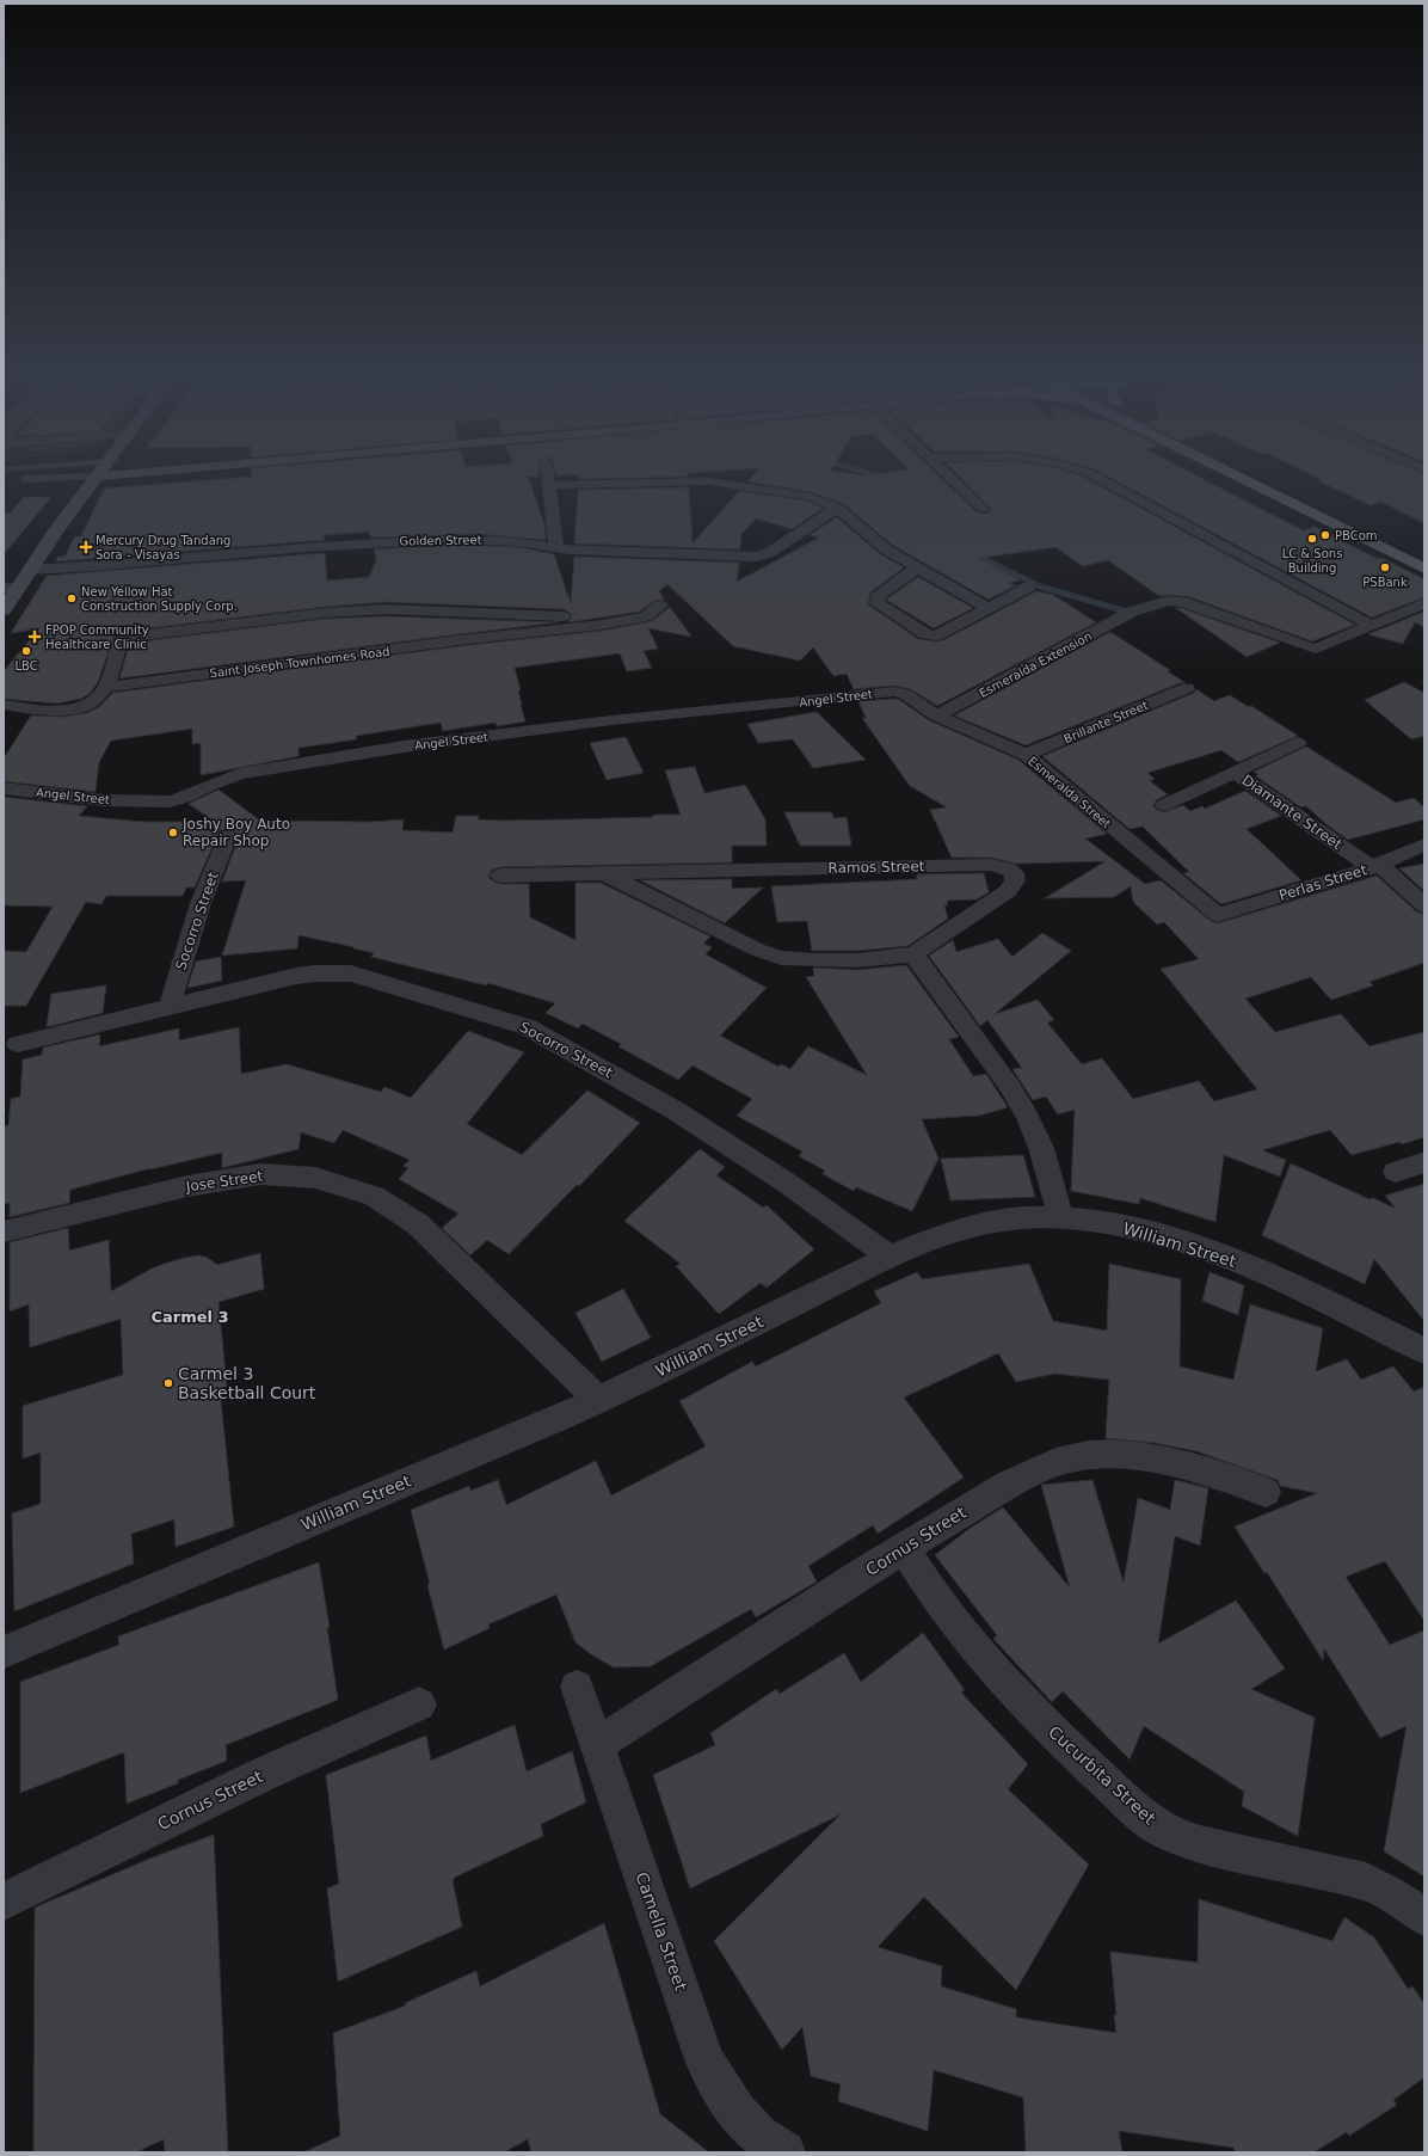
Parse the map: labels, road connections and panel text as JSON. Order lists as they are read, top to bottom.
{
  "streets": {
    "street": [
      "Golden Street",
      "Saint Joseph Townhomes Road",
      "Esmeralda Extension",
      "Angel Street",
      "Brillante Street",
      "Esmeralda Street",
      "Diamante Street",
      "Ramos Street",
      "Perlas Street",
      "Socorro Street",
      "Jose Street",
      "William Street",
      "Cornus Street",
      "Cucurbita Street",
      "Camella Street"
    ]
  },
  "crossings": [
    ["Esmeralda Extension", "Esmeralda Street"],
    ["Angel Street", "Esmeralda Street"],
    ["Brillante Street", "Esmeralda Street"],
    ["Esmeralda Street", "Perlas Street"],
    ["Diamante Street", "Perlas Street"],
    ["Socorro Street", "William Street"],
    ["Jose Street", "William Street"],
    ["Cornus Street", "Cucurbita Street"],
    ["Cornus Street", "Camella Street"]
  ],
  "districts": ["Carmel 3"],
  "places": {
    "other": [
      "PBCom",
      "LC & Sons Building",
      "PSBank",
      "New Yellow Hat Construction Supply Corp.",
      "LBC",
      "Joshy Boy Auto Repair Shop",
      "Carmel 3 Basketball Court"
    ],
    "health": ["Mercury Drug Tandang Sora - Visayas", "FPOP Community Healthcare Clinic"]
  }
}
